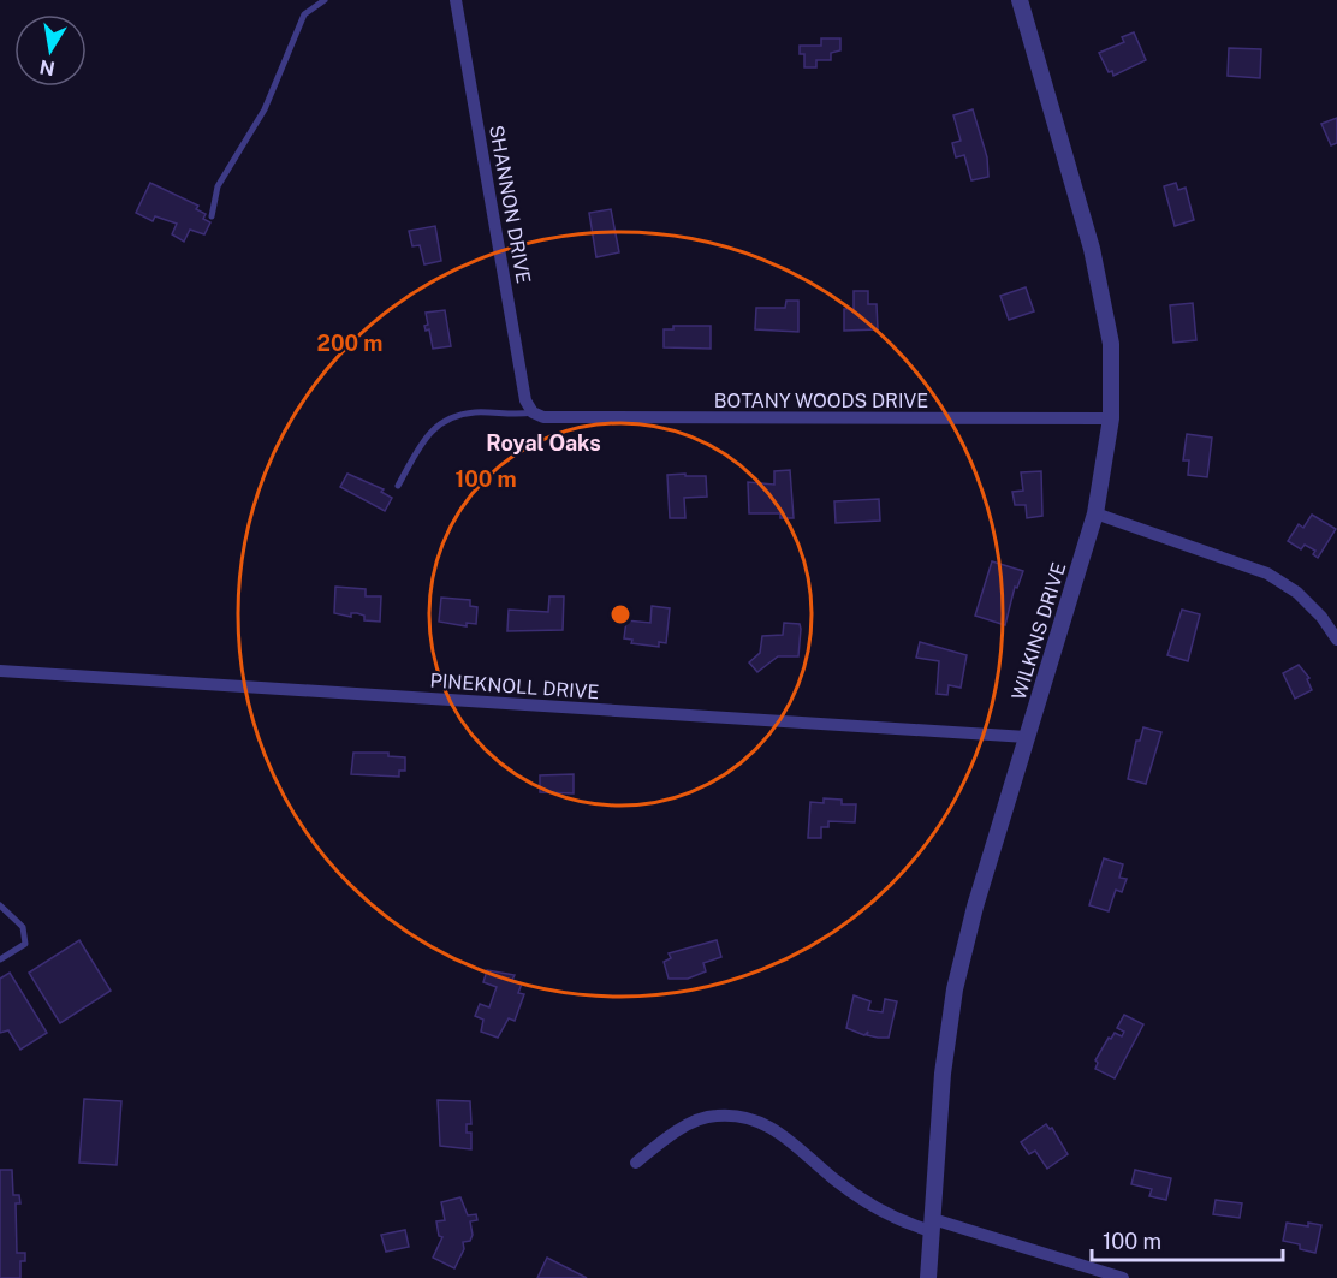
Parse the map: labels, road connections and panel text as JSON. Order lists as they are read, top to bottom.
{
  "streets": {
    "street": [
      "SHANNON DRIVE",
      "BOTANY WOODS DRIVE",
      "WILKINS DRIVE",
      "PINEKNOLL DRIVE"
    ]
  },
  "crossings": [
    ["SHANNON DRIVE", "BOTANY WOODS DRIVE"],
    ["BOTANY WOODS DRIVE", "WILKINS DRIVE"],
    ["WILKINS DRIVE", "PINEKNOLL DRIVE"]
  ],
  "districts": ["Royal Oaks"],
  "scale_bar": "100 m",
  "north": "bottom",
  "rings": ["200 m", "100 m"]
}
